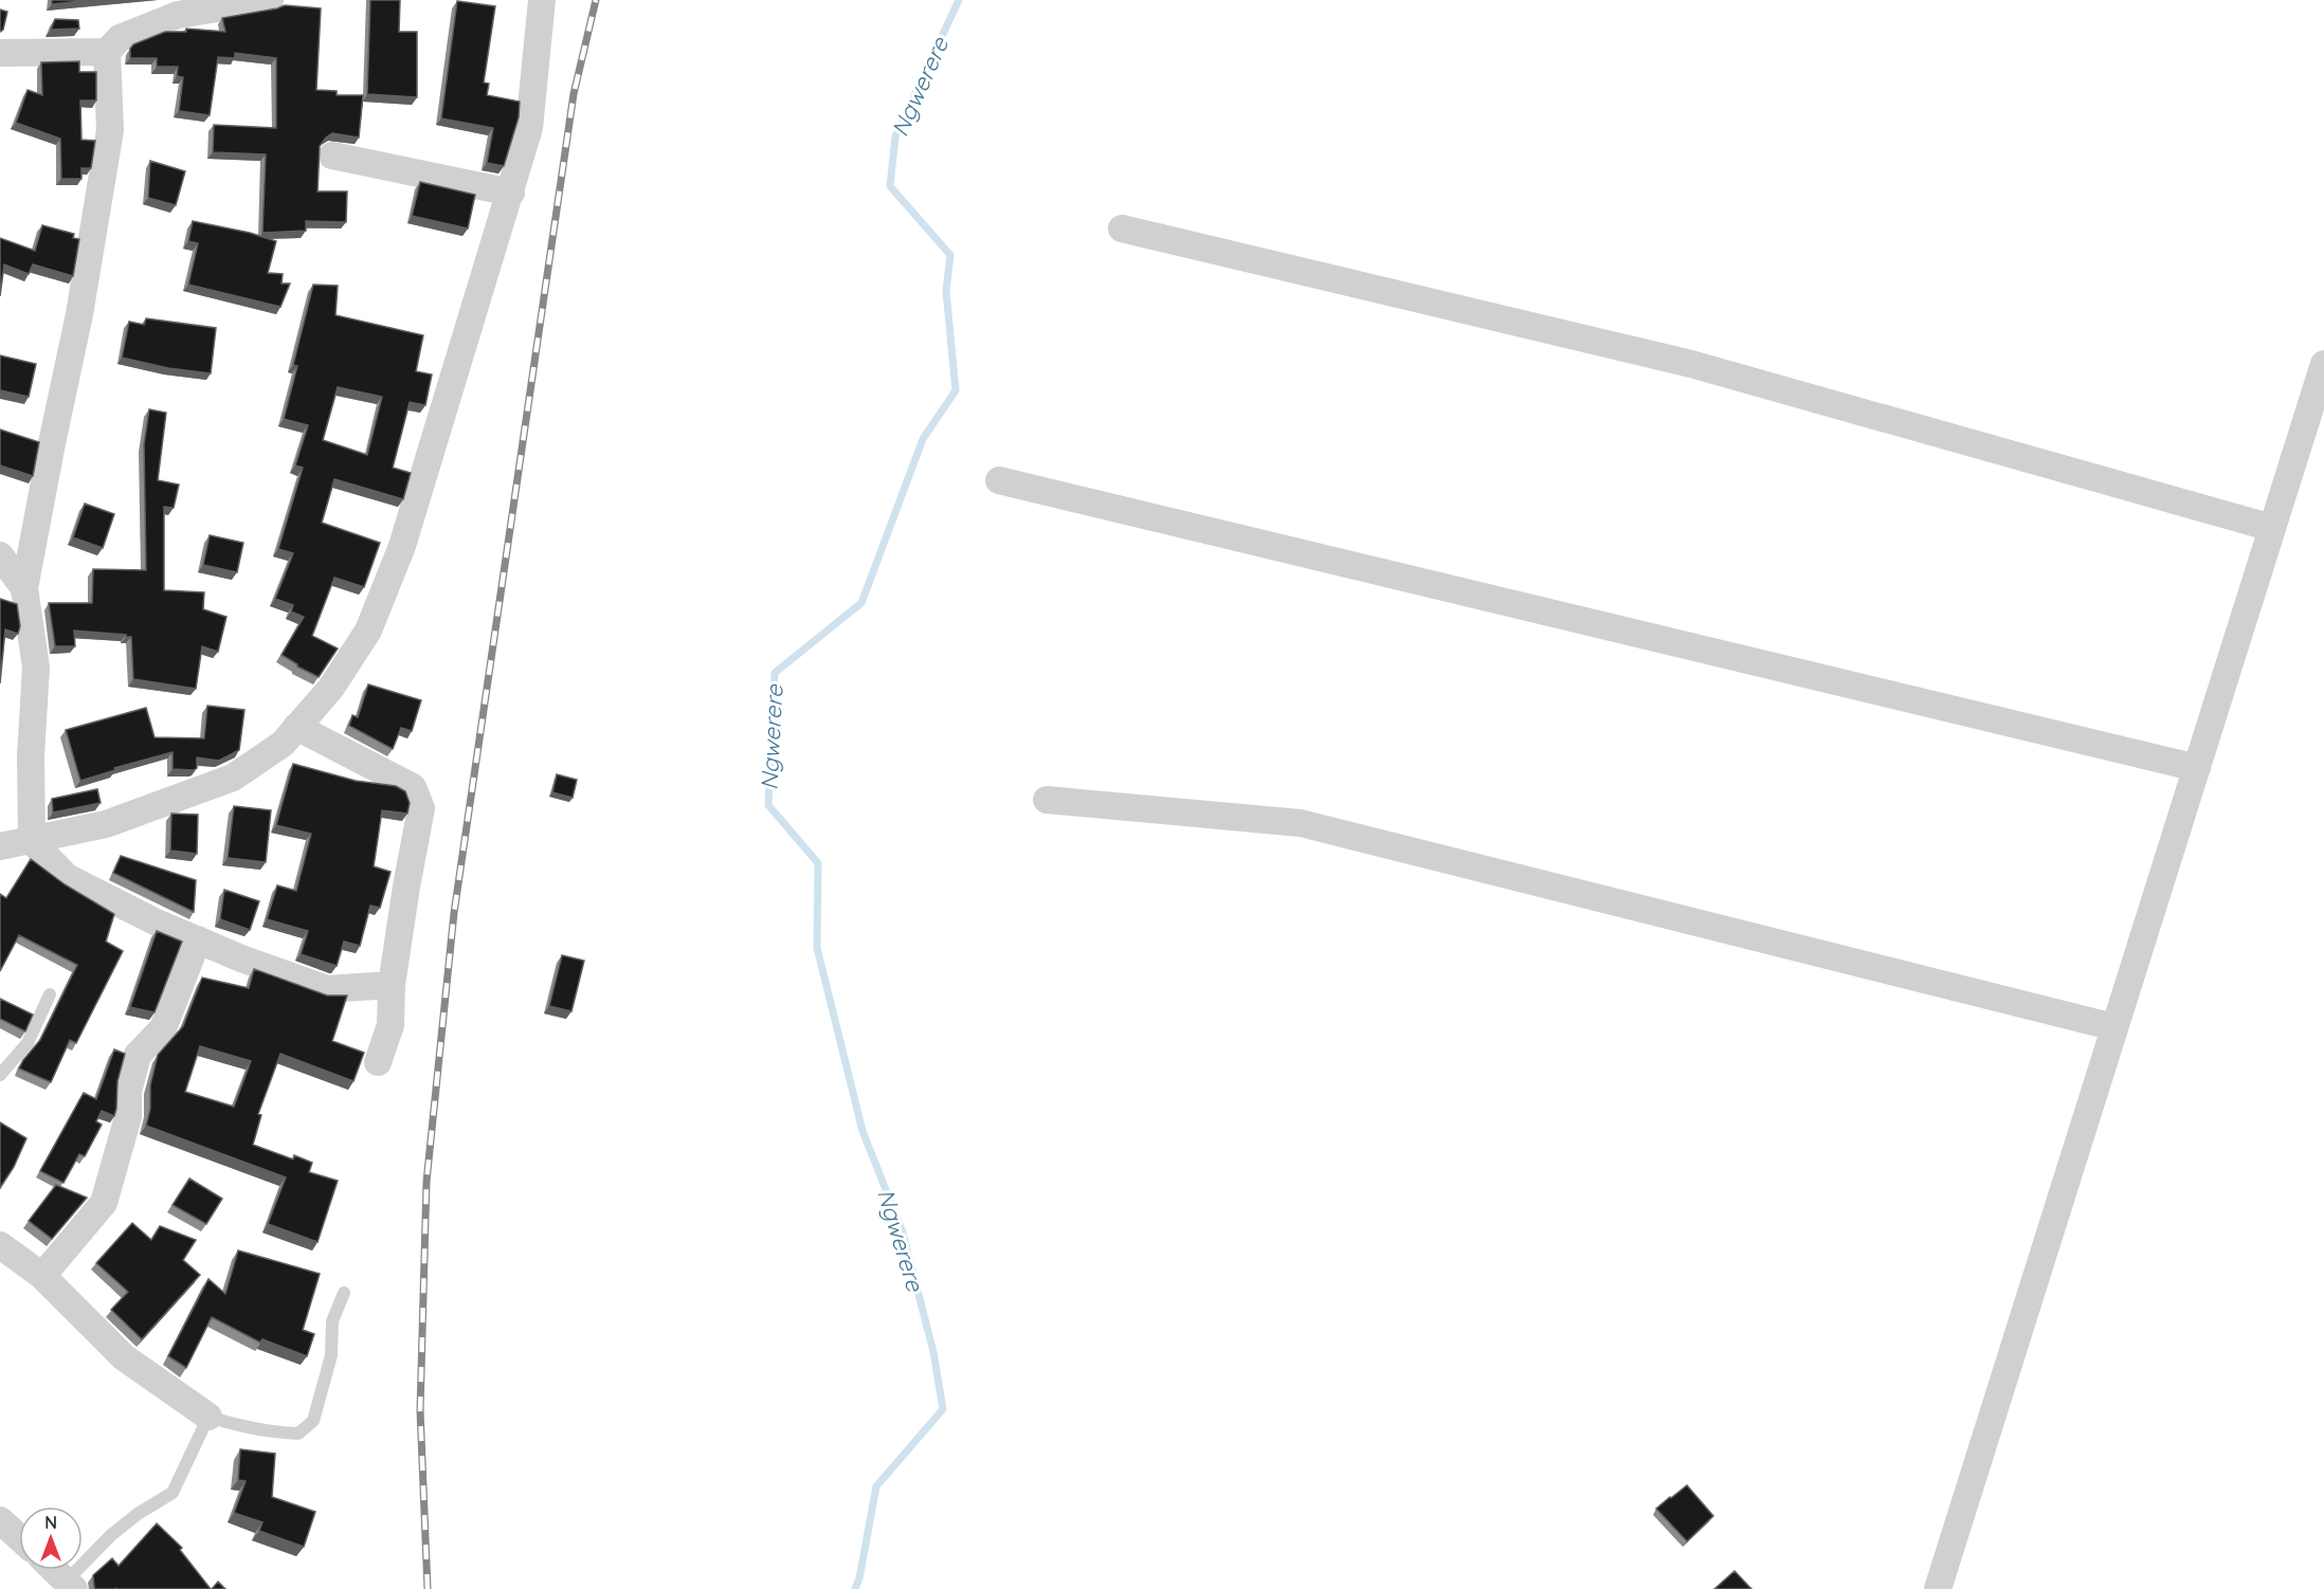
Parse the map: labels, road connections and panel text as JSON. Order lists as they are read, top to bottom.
{
  "water": ["Ngwerere"],
  "north": "top"
}
